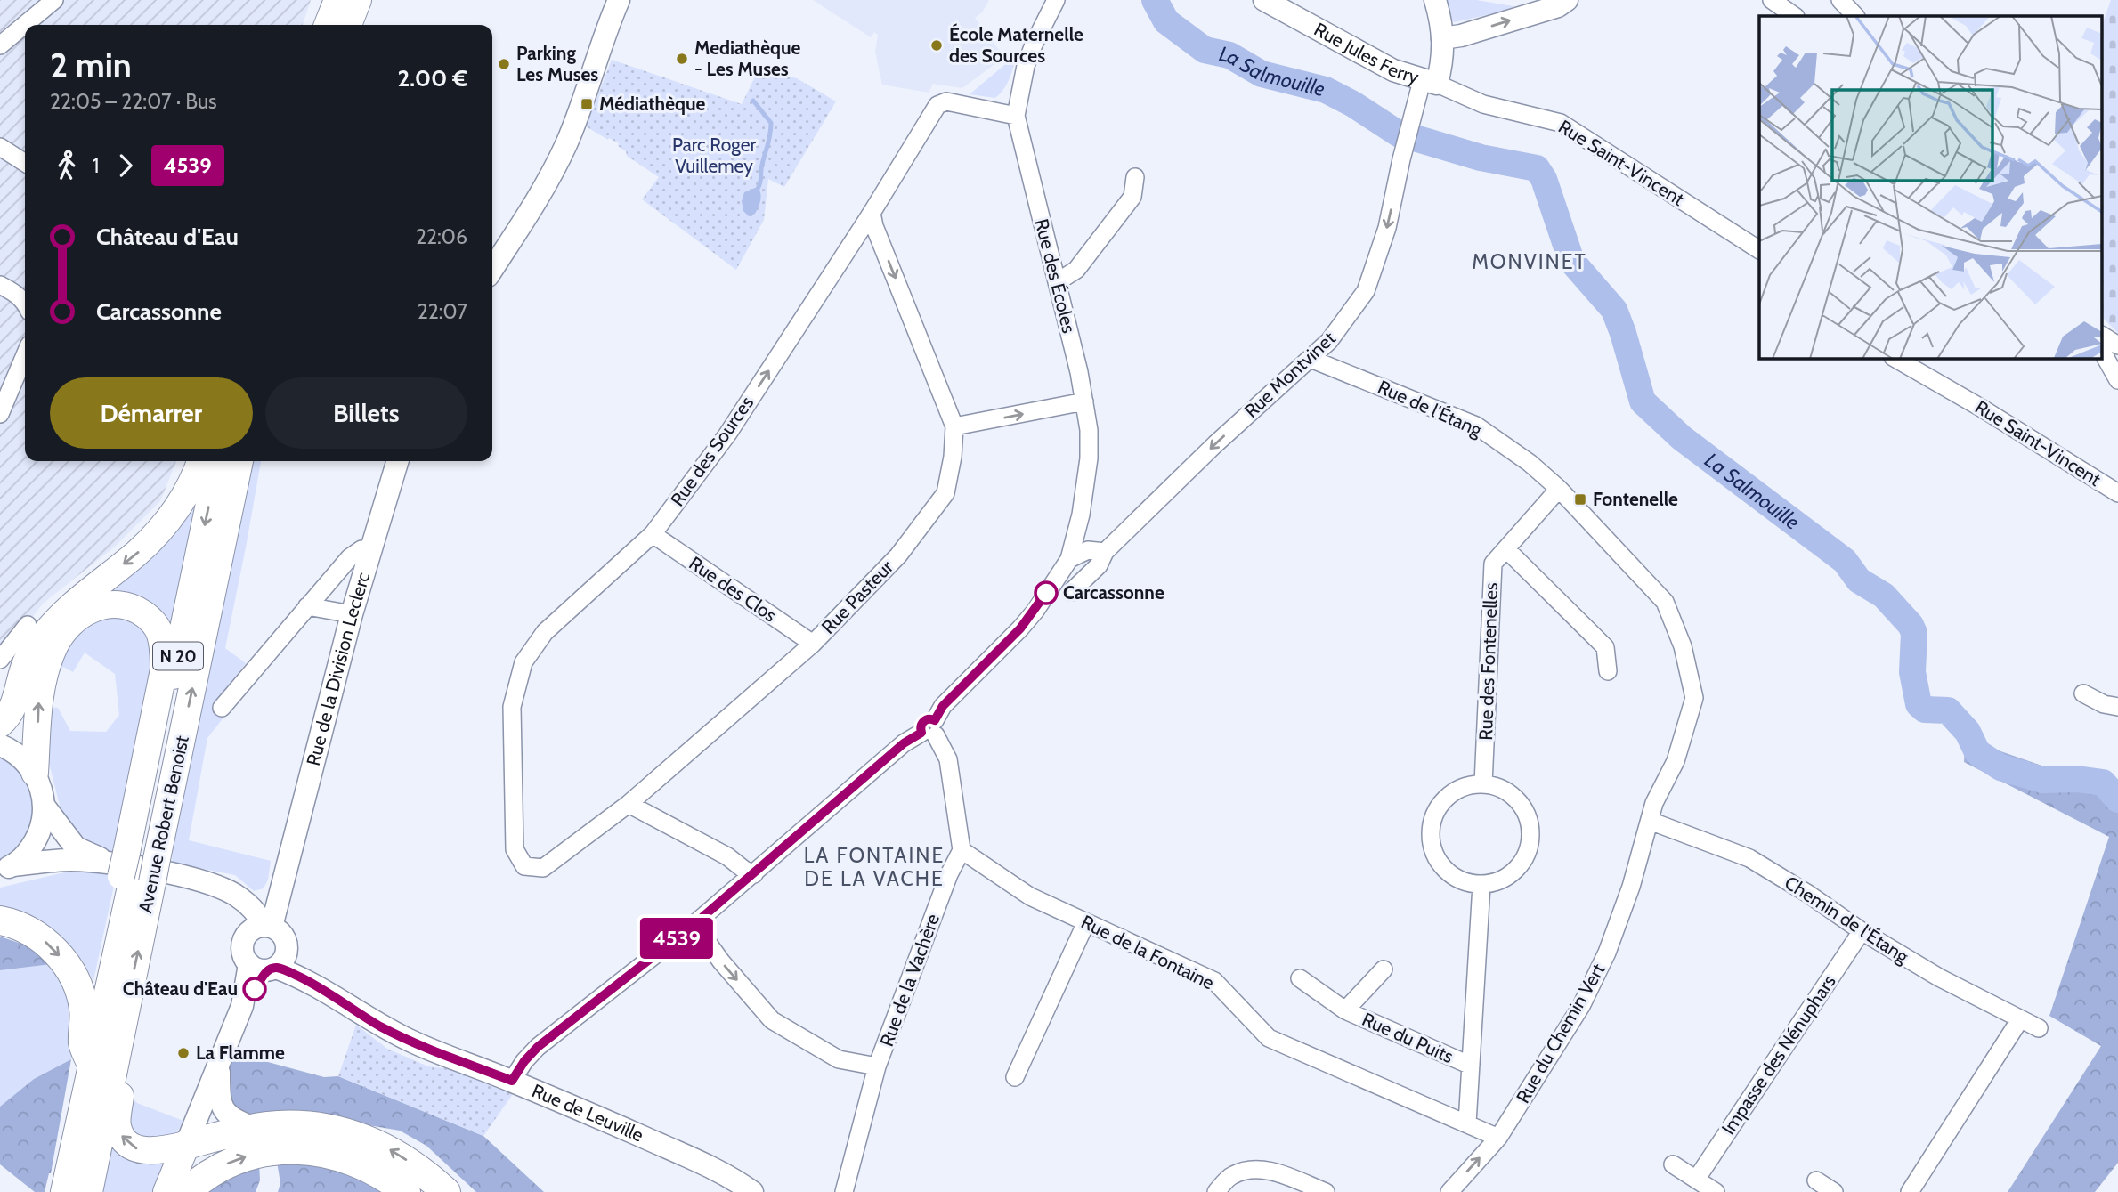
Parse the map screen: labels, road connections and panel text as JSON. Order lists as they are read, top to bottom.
{
  "streets": {
    "main road": ["N 20", "Avenue Robert Benoist"],
    "street": [
      "Rue Jules Ferry",
      "Rue Saint-Vincent",
      "Rue des Écoles",
      "Rue Montvinet",
      "Rue de l'Étang",
      "Rue des Sources",
      "Rue des Clos",
      "Rue Pasteur",
      "Rue des Fontenelles",
      "Rue de la Division Leclerc",
      "Chemin de l'Étang",
      "Rue de la Fontaine",
      "Rue de la Vachère",
      "Rue du Chemin Vert",
      "Rue du Puits",
      "Impasse des Nénuphars",
      "Rue de Leuville"
    ]
  },
  "crossings": [
    ["Rue Jules Ferry", "Rue Saint-Vincent"],
    ["Rue Jules Ferry", "Rue Montvinet"],
    ["Rue Saint-Vincent", "Rue Montvinet"],
    ["Rue des Écoles", "Rue des Sources"],
    ["Rue Montvinet", "Rue de l'Étang"],
    ["Rue de l'Étang", "Rue des Fontenelles"],
    ["Rue de l'Étang", "Chemin de l'Étang"],
    ["Rue de l'Étang", "Rue du Chemin Vert"],
    ["Rue des Sources", "Rue des Clos"],
    ["Rue des Sources", "Rue Pasteur"],
    ["Rue des Clos", "Rue Pasteur"],
    ["Rue de la Division Leclerc", "Rue de Leuville"],
    ["Chemin de l'Étang", "Rue du Chemin Vert"],
    ["Chemin de l'Étang", "Impasse des Nénuphars"],
    ["Rue de la Fontaine", "Rue de la Vachère"],
    ["Rue de la Fontaine", "Rue du Chemin Vert"]
  ],
  "one_way": ["Rue Montvinet", "Rue des Sources"],
  "districts": ["MONVINET", "LA FONTAINE DE LA VACHE"],
  "water": ["La Salmouille"],
  "parks": ["Parc Roger Vuillemey"],
  "places": {
    "other": [
      "École Maternelle des Sources",
      "Mediathèque - Les Muses",
      "Parking Les Muses",
      "Carcassonne",
      "Château d'Eau",
      "La Flamme"
    ],
    "transit": ["Médiathèque", "Fontenelle"]
  },
  "lines": ["bus line 4539"],
  "page": {
    "on_map": "4539",
    "heading": ["2 min", "22:05 – 22:07 · Bus", "2.00 €"],
    "legs": ["1", "4539"],
    "list": [
      {
        "name": "Château d'Eau",
        "value": "22:06"
      },
      {
        "name": "Carcassonne",
        "value": "22:07"
      }
    ],
    "buttons": ["Démarrer", "Billets"]
  }
}
